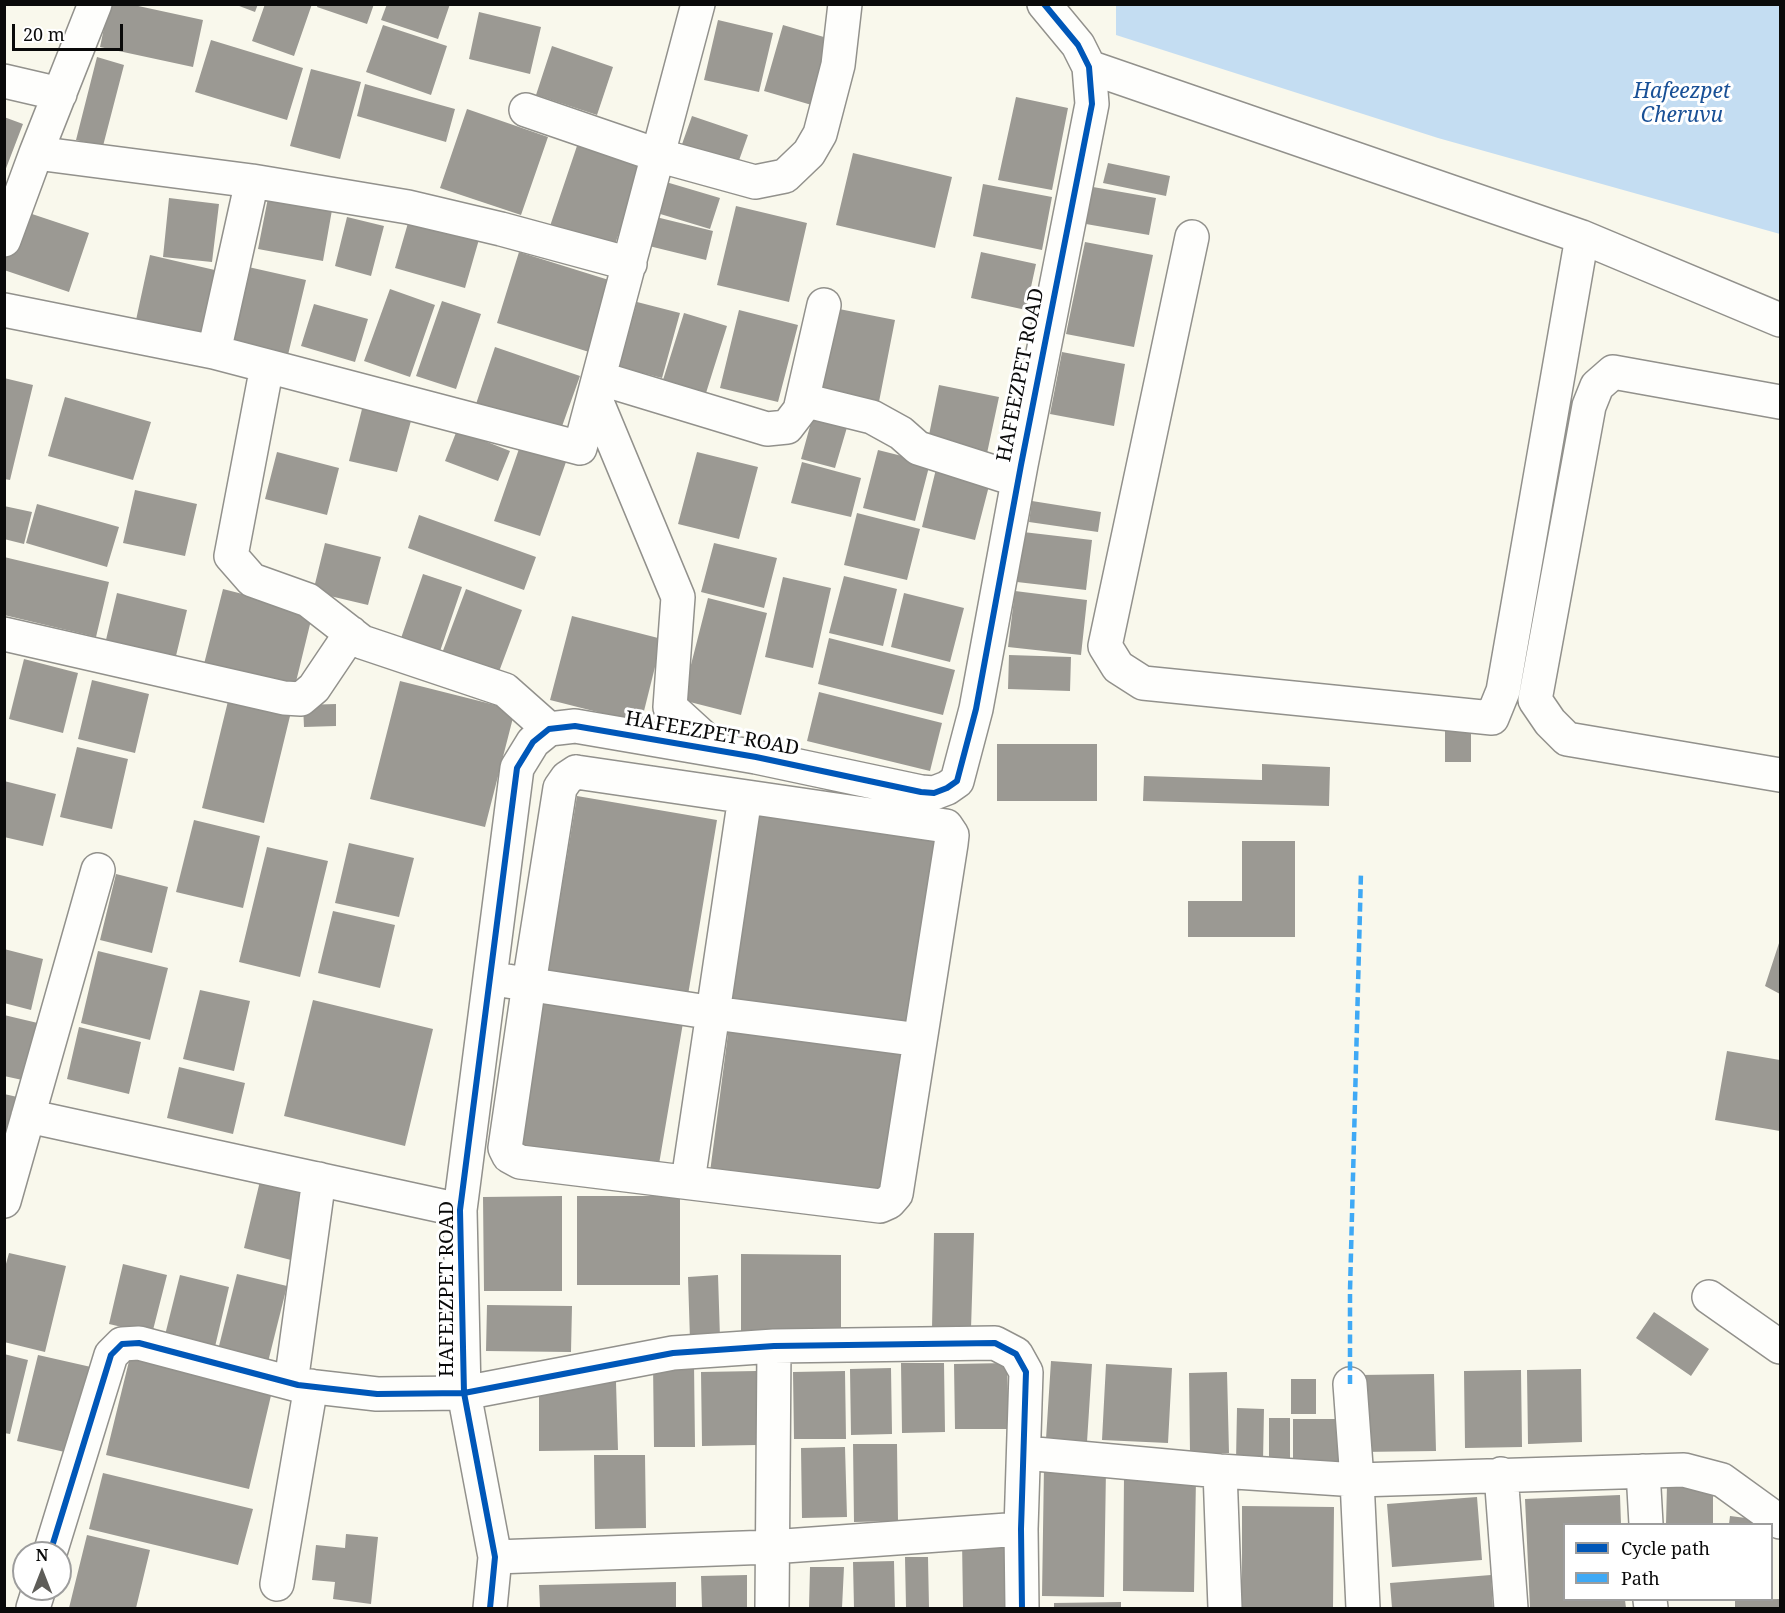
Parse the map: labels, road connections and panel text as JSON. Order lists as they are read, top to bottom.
{
  "streets": {
    "street": ["HAFEEZPET ROAD"]
  },
  "water": ["Hafeezpet Cheruvu"],
  "legend": ["Cycle path", "Path"],
  "scale_bar": "20 m",
  "north": "top"
}
